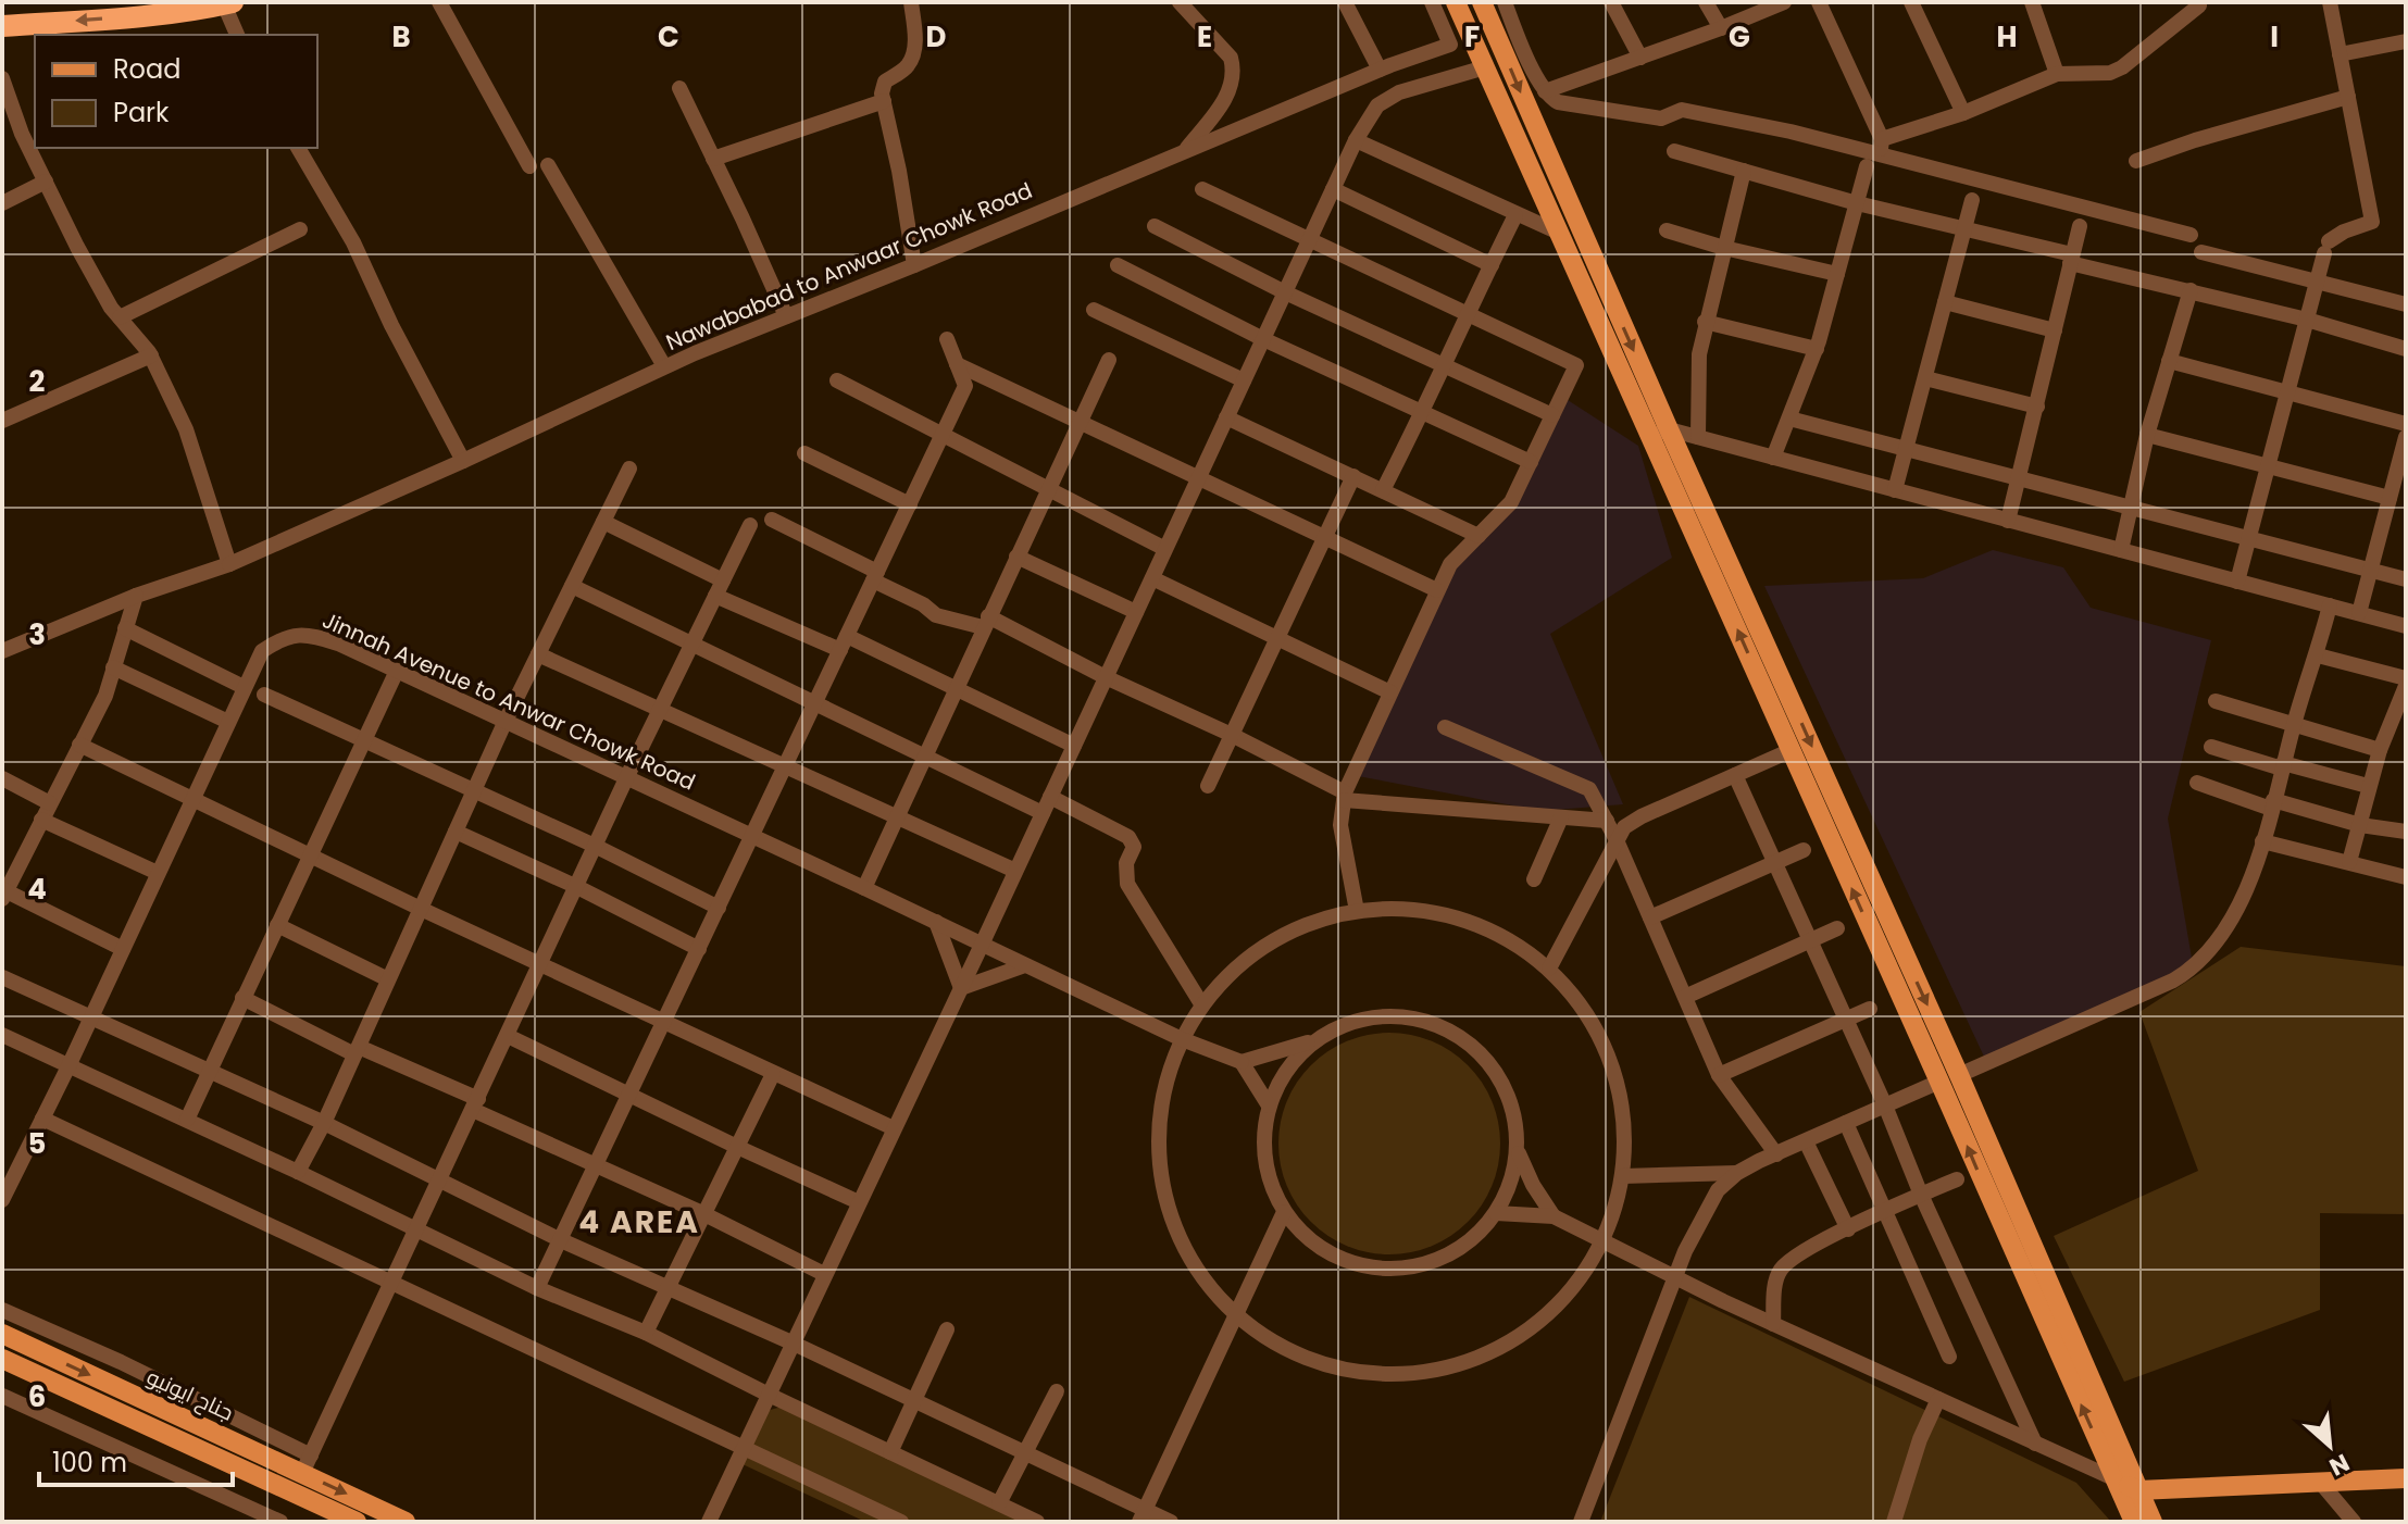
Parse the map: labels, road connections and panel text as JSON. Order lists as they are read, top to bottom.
{
  "streets": {
    "main road": ["جناح ایونیو"],
    "street": ["Nawababad to Anwaar Chowk Road", "Jinnah Avenue to Anwar Chowk Road"]
  },
  "districts": ["4 AREA"],
  "legend": ["Road", "Park"],
  "scale_bar": "100 m",
  "north": "bottom right",
  "grid": {
    "columns": [
      "B",
      "C",
      "D",
      "E",
      "F",
      "G",
      "H",
      "I"
    ],
    "rows": [
      "2",
      "3",
      "4",
      "5",
      "6"
    ]
  }
}
